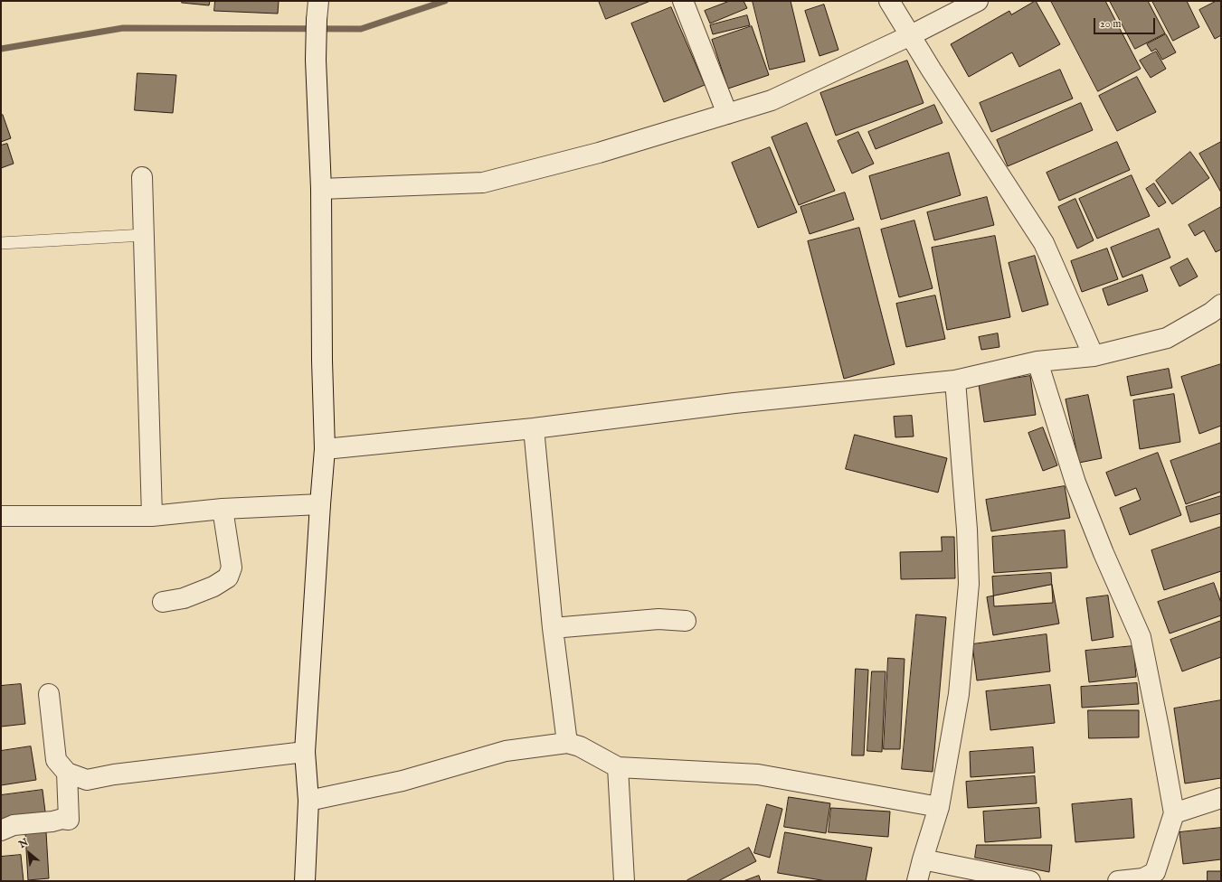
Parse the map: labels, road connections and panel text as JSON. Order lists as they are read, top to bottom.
{
  "scale_bar": "20 m",
  "north": "top left"
}
